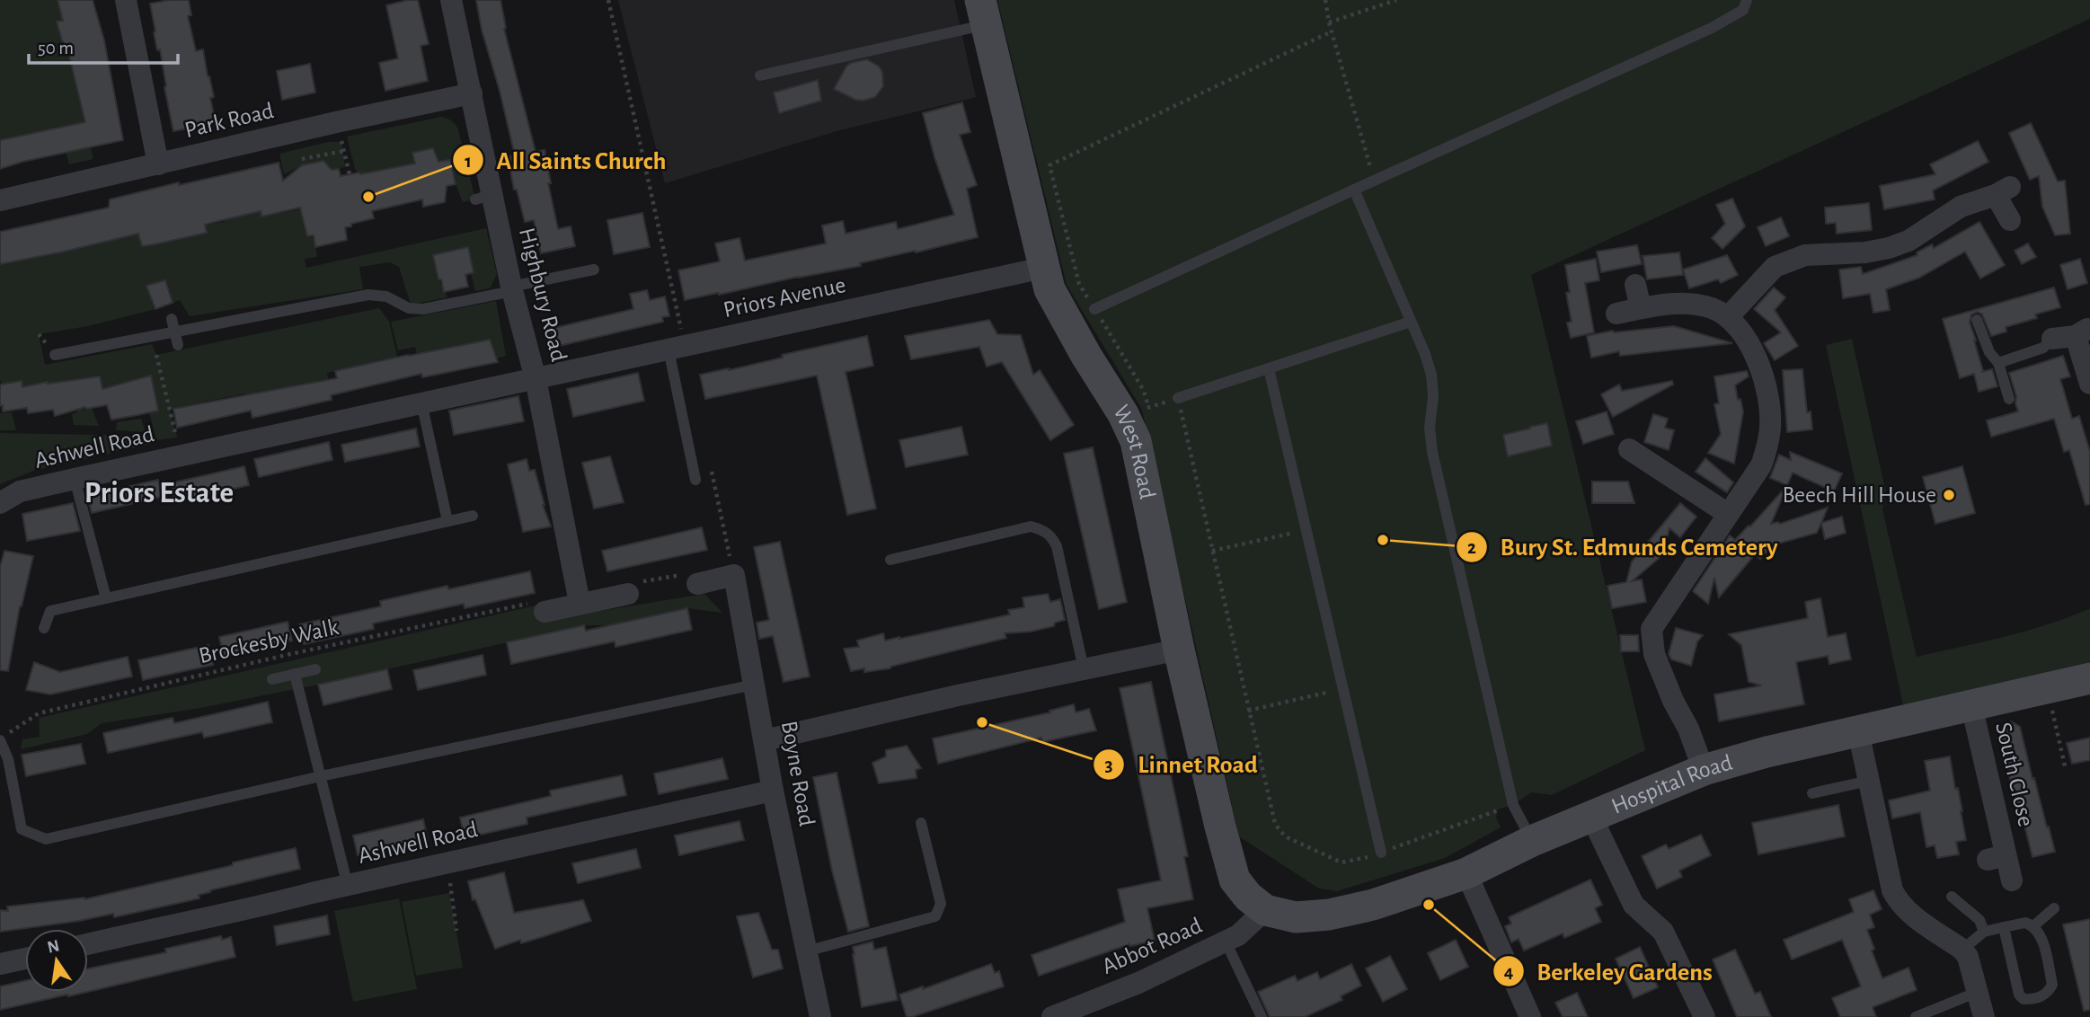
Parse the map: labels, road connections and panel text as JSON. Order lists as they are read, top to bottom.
{
  "streets": {
    "street": [
      "Park Road",
      "Highbury Road",
      "Priors Avenue",
      "Ashwell Road",
      "West Road",
      "Boyne Road",
      "South Close",
      "Hospital Road",
      "Abbot Road"
    ],
    "path": ["Brockesby Walk"]
  },
  "crossings": [
    ["Park Road", "Highbury Road"],
    ["Highbury Road", "Priors Avenue"],
    ["Highbury Road", "Ashwell Road"],
    ["Priors Avenue", "Ashwell Road"],
    ["Priors Avenue", "West Road"],
    ["Ashwell Road", "Boyne Road"],
    ["West Road", "Hospital Road"],
    ["West Road", "Abbot Road"],
    ["South Close", "Hospital Road"],
    ["Hospital Road", "Abbot Road"]
  ],
  "districts": ["Priors Estate"],
  "places": [
    "All Saints Church",
    "Beech Hill House",
    "Bury St. Edmunds Cemetery",
    "Linnet Road",
    "Berkeley Gardens"
  ],
  "scale_bar": "50 m",
  "north": "top"
}
